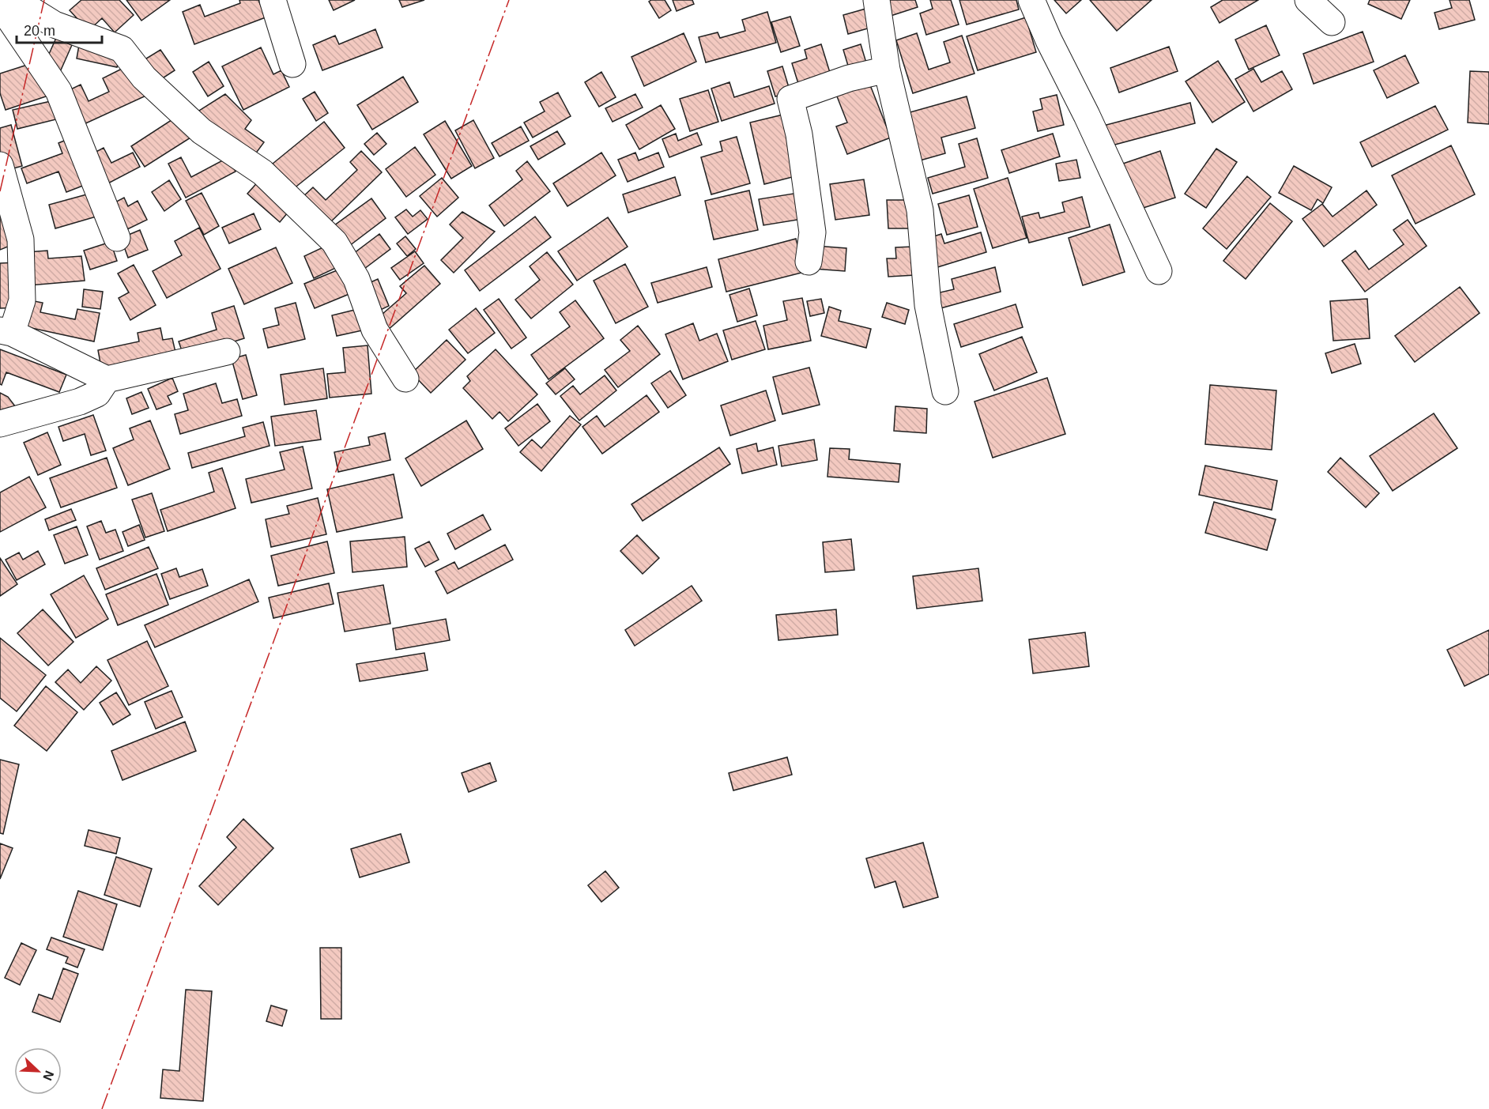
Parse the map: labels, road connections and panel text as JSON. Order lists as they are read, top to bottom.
{
  "scale_bar": "20 m",
  "north": "bottom right"
}
